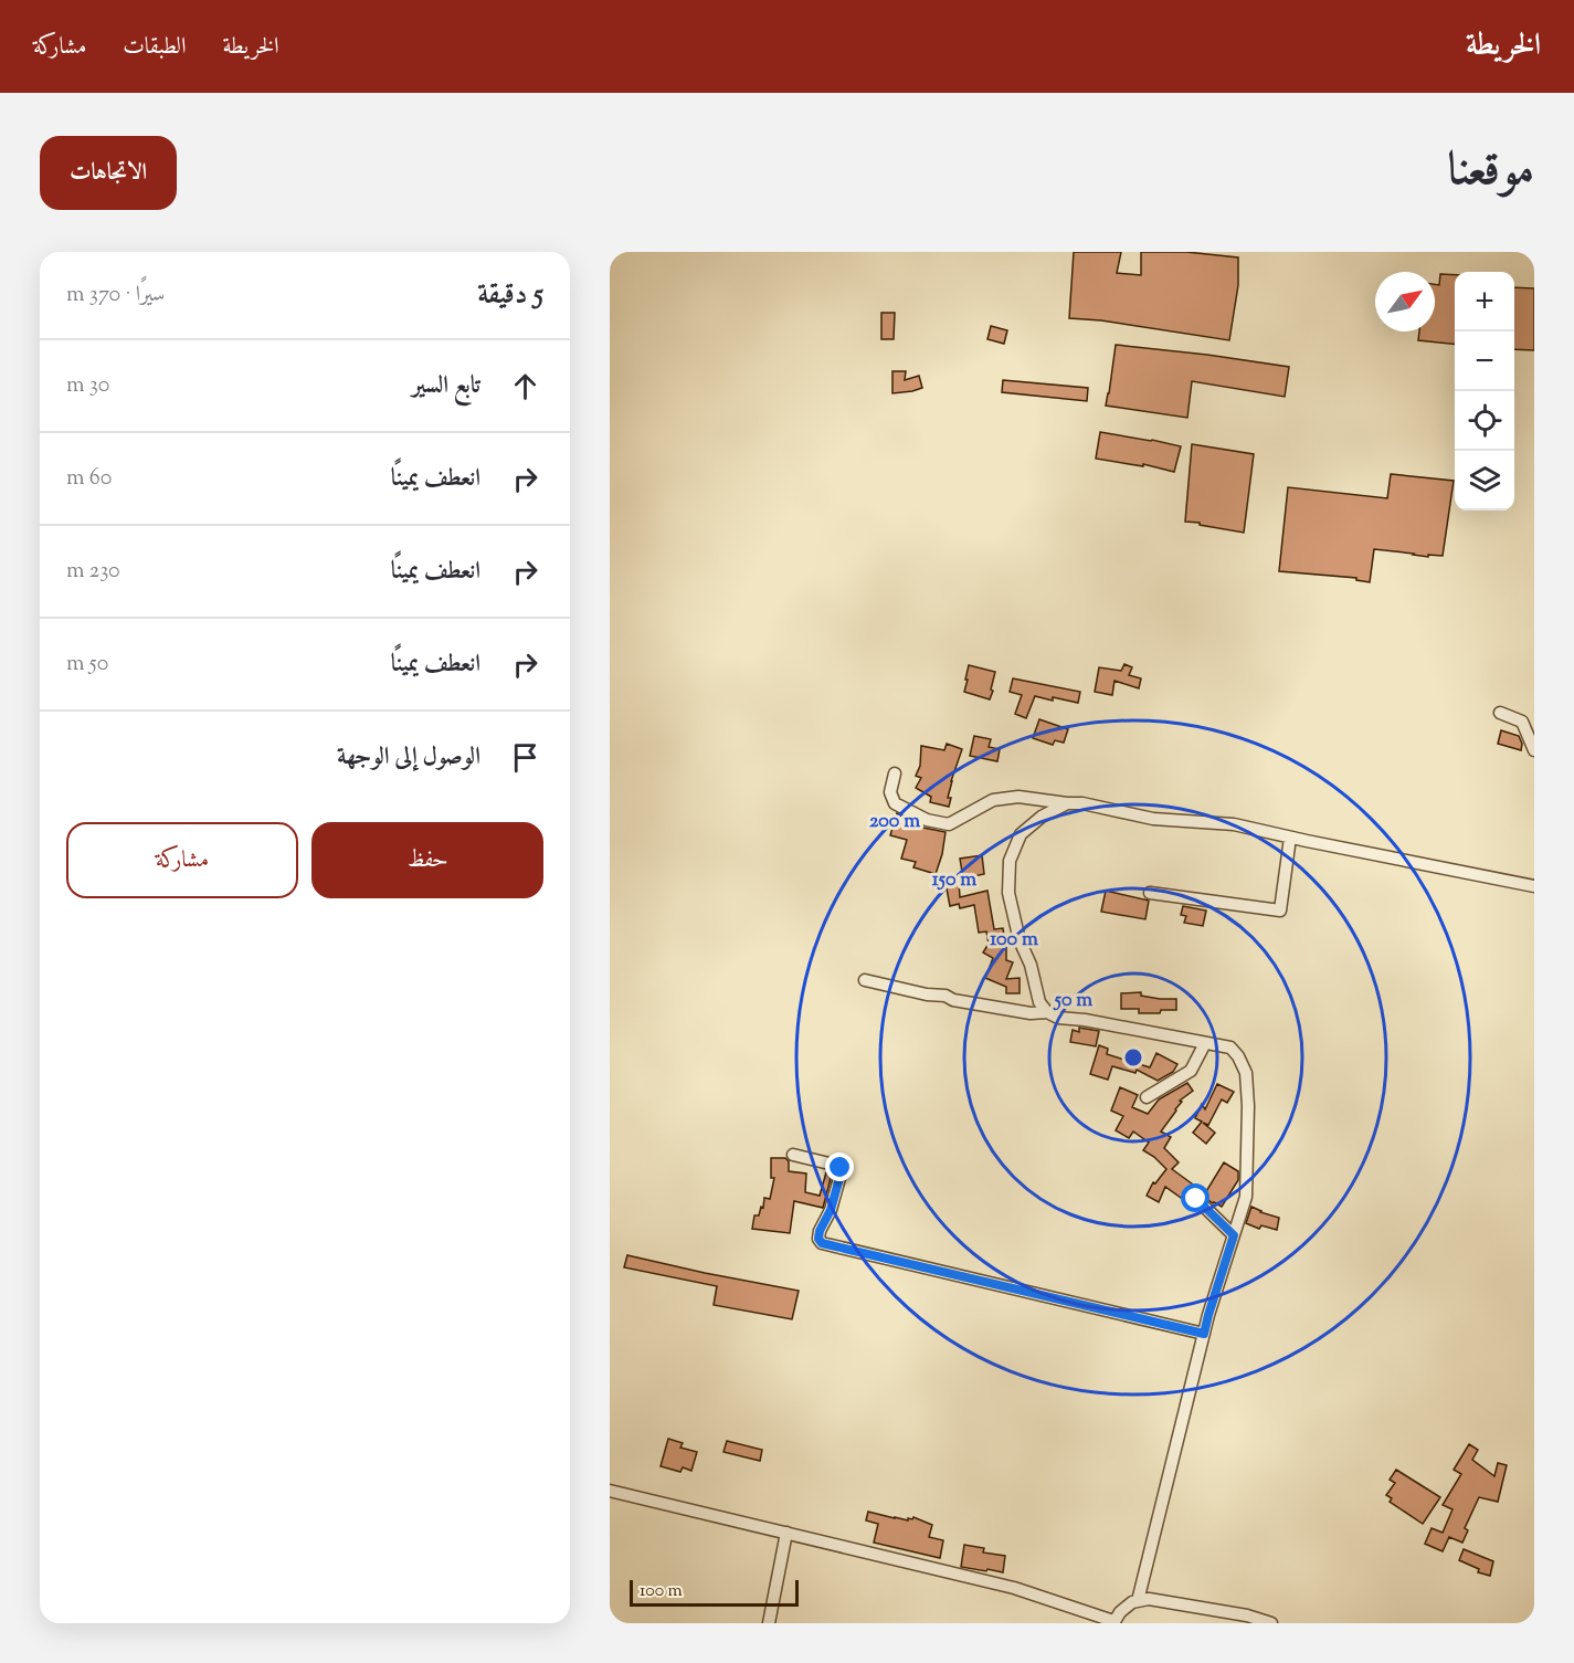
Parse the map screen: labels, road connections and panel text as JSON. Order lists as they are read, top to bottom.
{
  "scale_bar": "100 m",
  "north": "top right",
  "page": {
    "header": "الخريطة",
    "nav": ["الخريطة", "الطبقات", "مشاركة"],
    "title": "موقعنا",
    "buttons": [
      "الاتجاهات",
      ["حفظ", "مشاركة"]
    ],
    "heading": ["5 دقيقة", "سيرًا · 370 m"],
    "map_buttons": ["+", "−"],
    "list": [
      ["تابع السير", "30 m"],
      ["انعطف يمينًا", "60 m"],
      ["انعطف يمينًا", "230 m"],
      ["انعطف يمينًا", "50 m"],
      "الوصول إلى الوجهة"
    ],
    "scale": "100 m"
  },
  "rings": [
    "200 m",
    "150 m",
    "100 m",
    "50 m"
  ]
}
